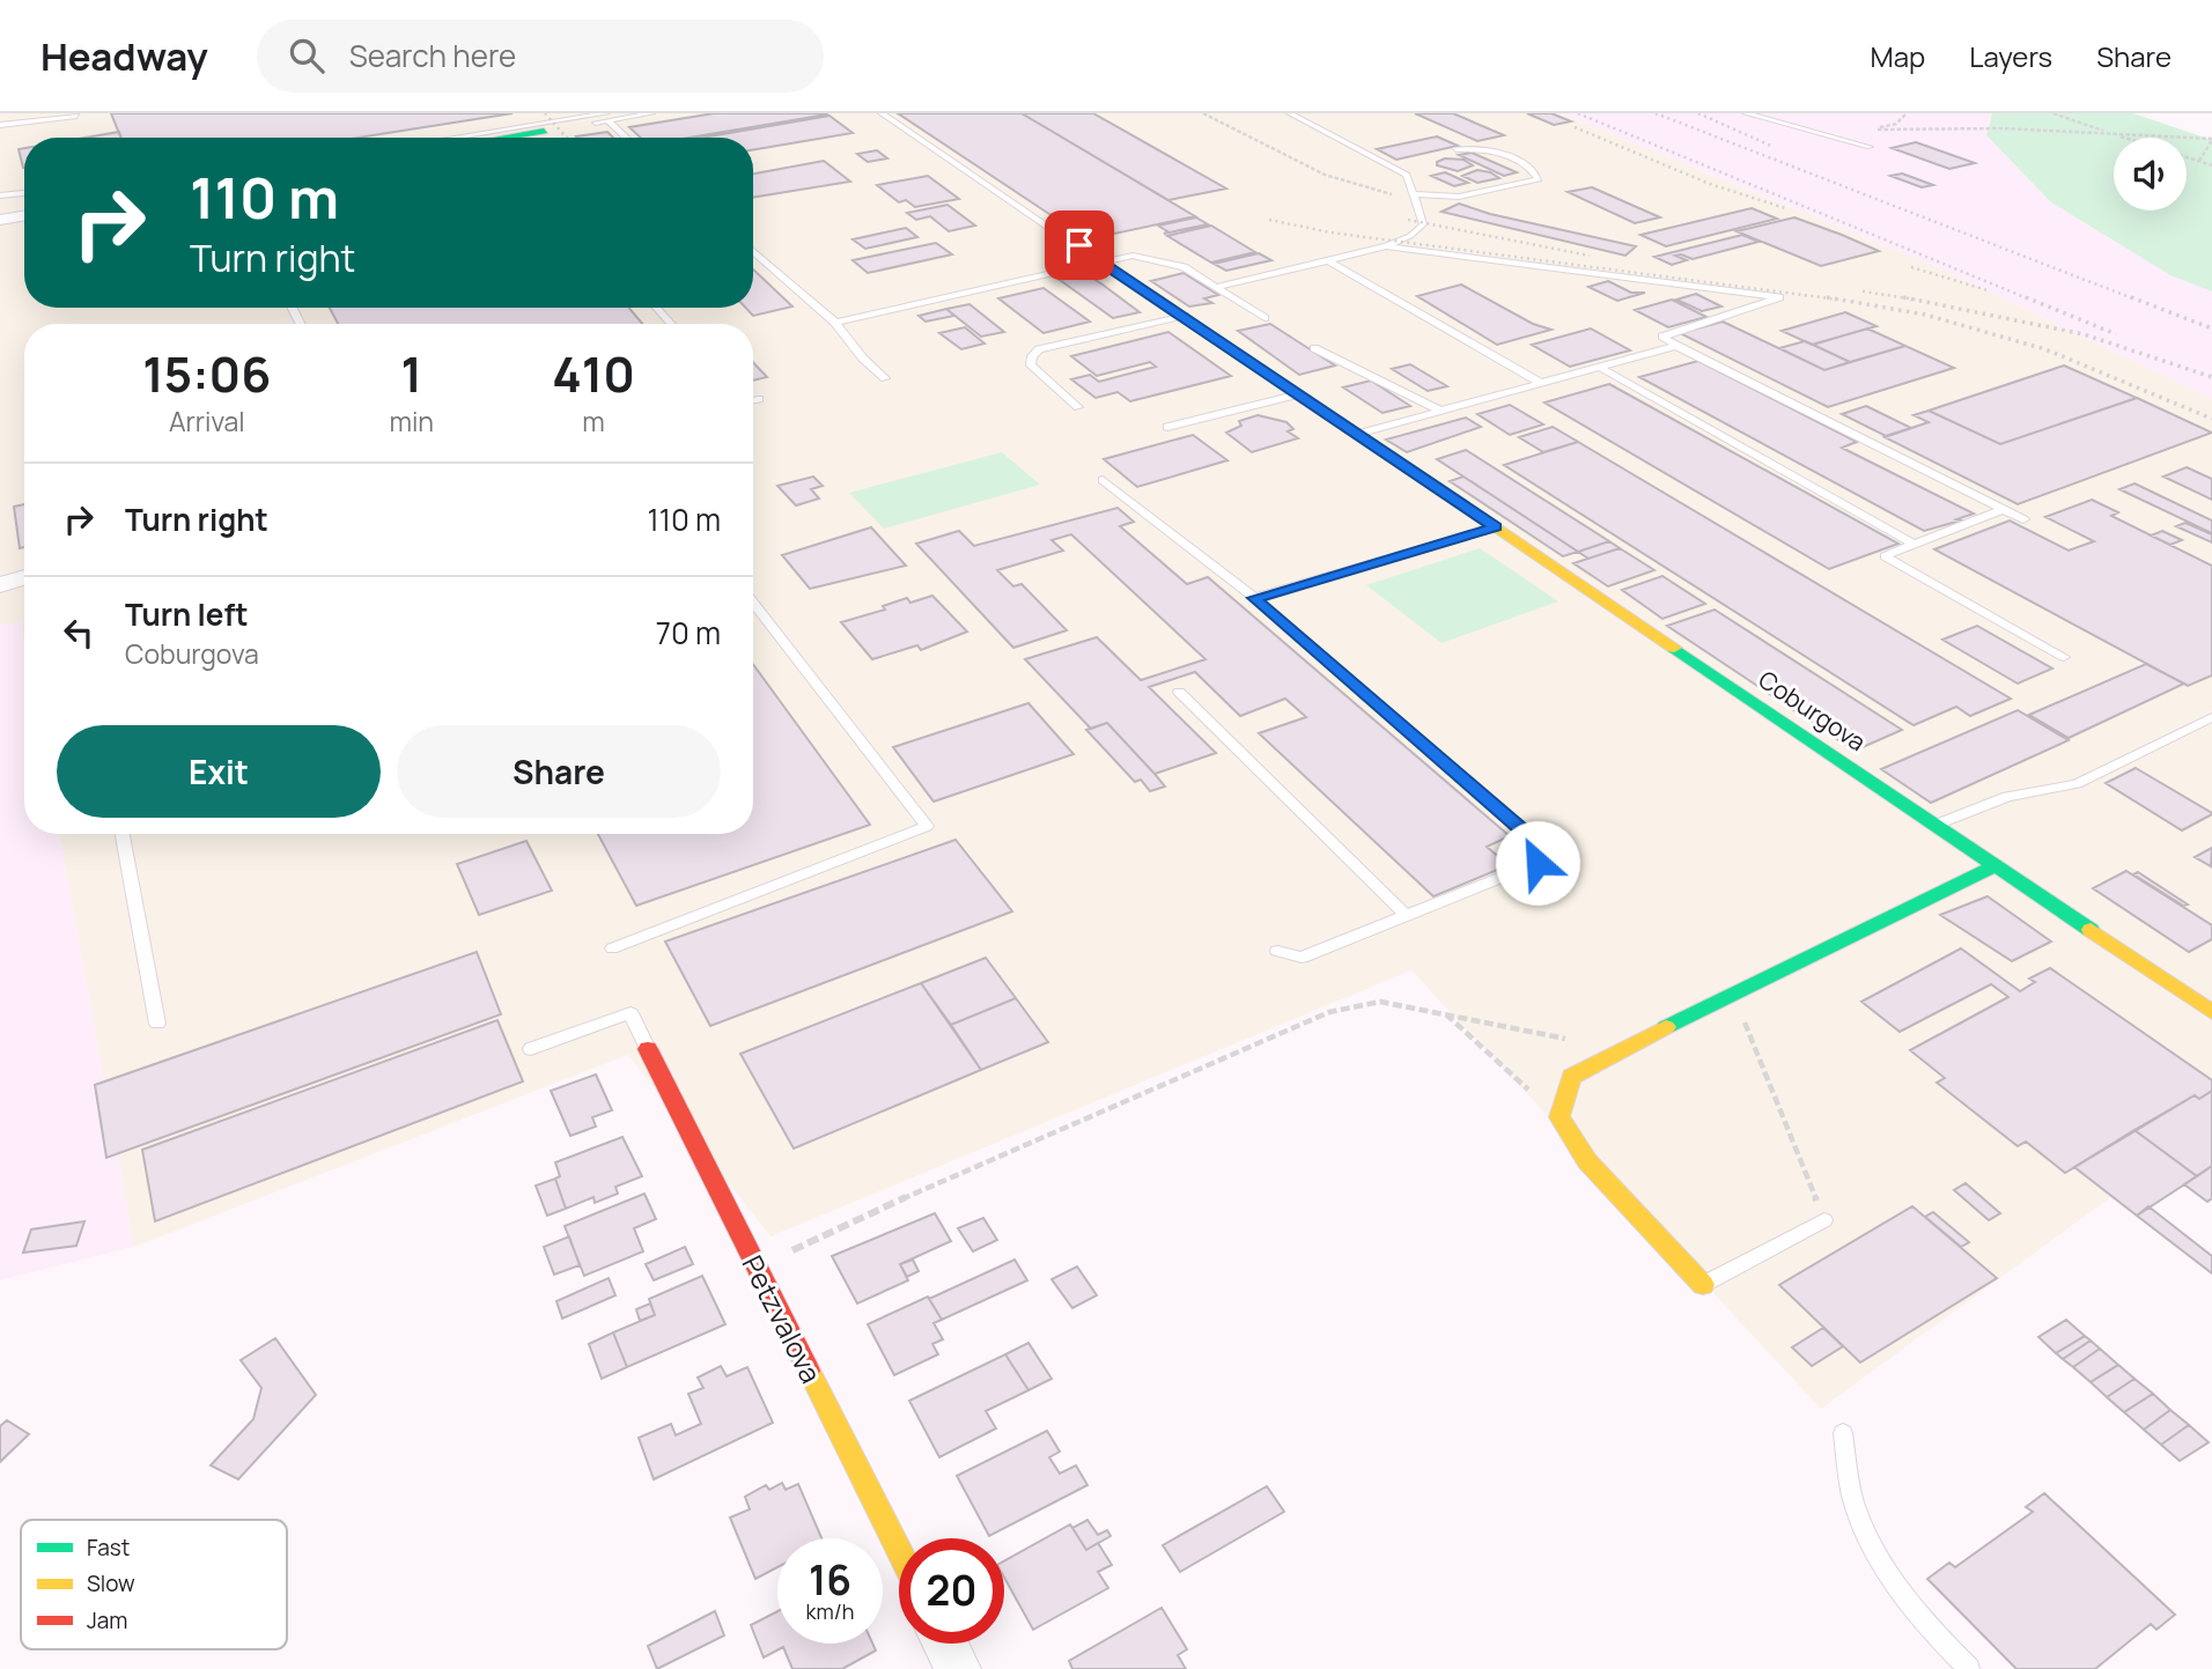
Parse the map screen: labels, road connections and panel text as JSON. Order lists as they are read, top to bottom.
{
  "streets": {
    "street": ["Coburgova", "Petzvalova"]
  },
  "legend": ["Fast", "Slow", "Jam"],
  "page": {
    "header": "Headway",
    "search": "Search here",
    "nav": ["Map", "Layers", "Share"],
    "turn": ["110 m", "Turn right"],
    "eta": [
      "15:06",
      "Arrival",
      "1",
      "min",
      "410",
      "m"
    ],
    "list": [
      {
        "name": "Turn right",
        "value": "110 m"
      },
      {
        "name": "Turn left",
        "note": "Coburgova",
        "value": "70 m"
      }
    ],
    "buttons": ["Exit", "Share"],
    "speed": "16 km/h",
    "limit": "20"
  }
}
